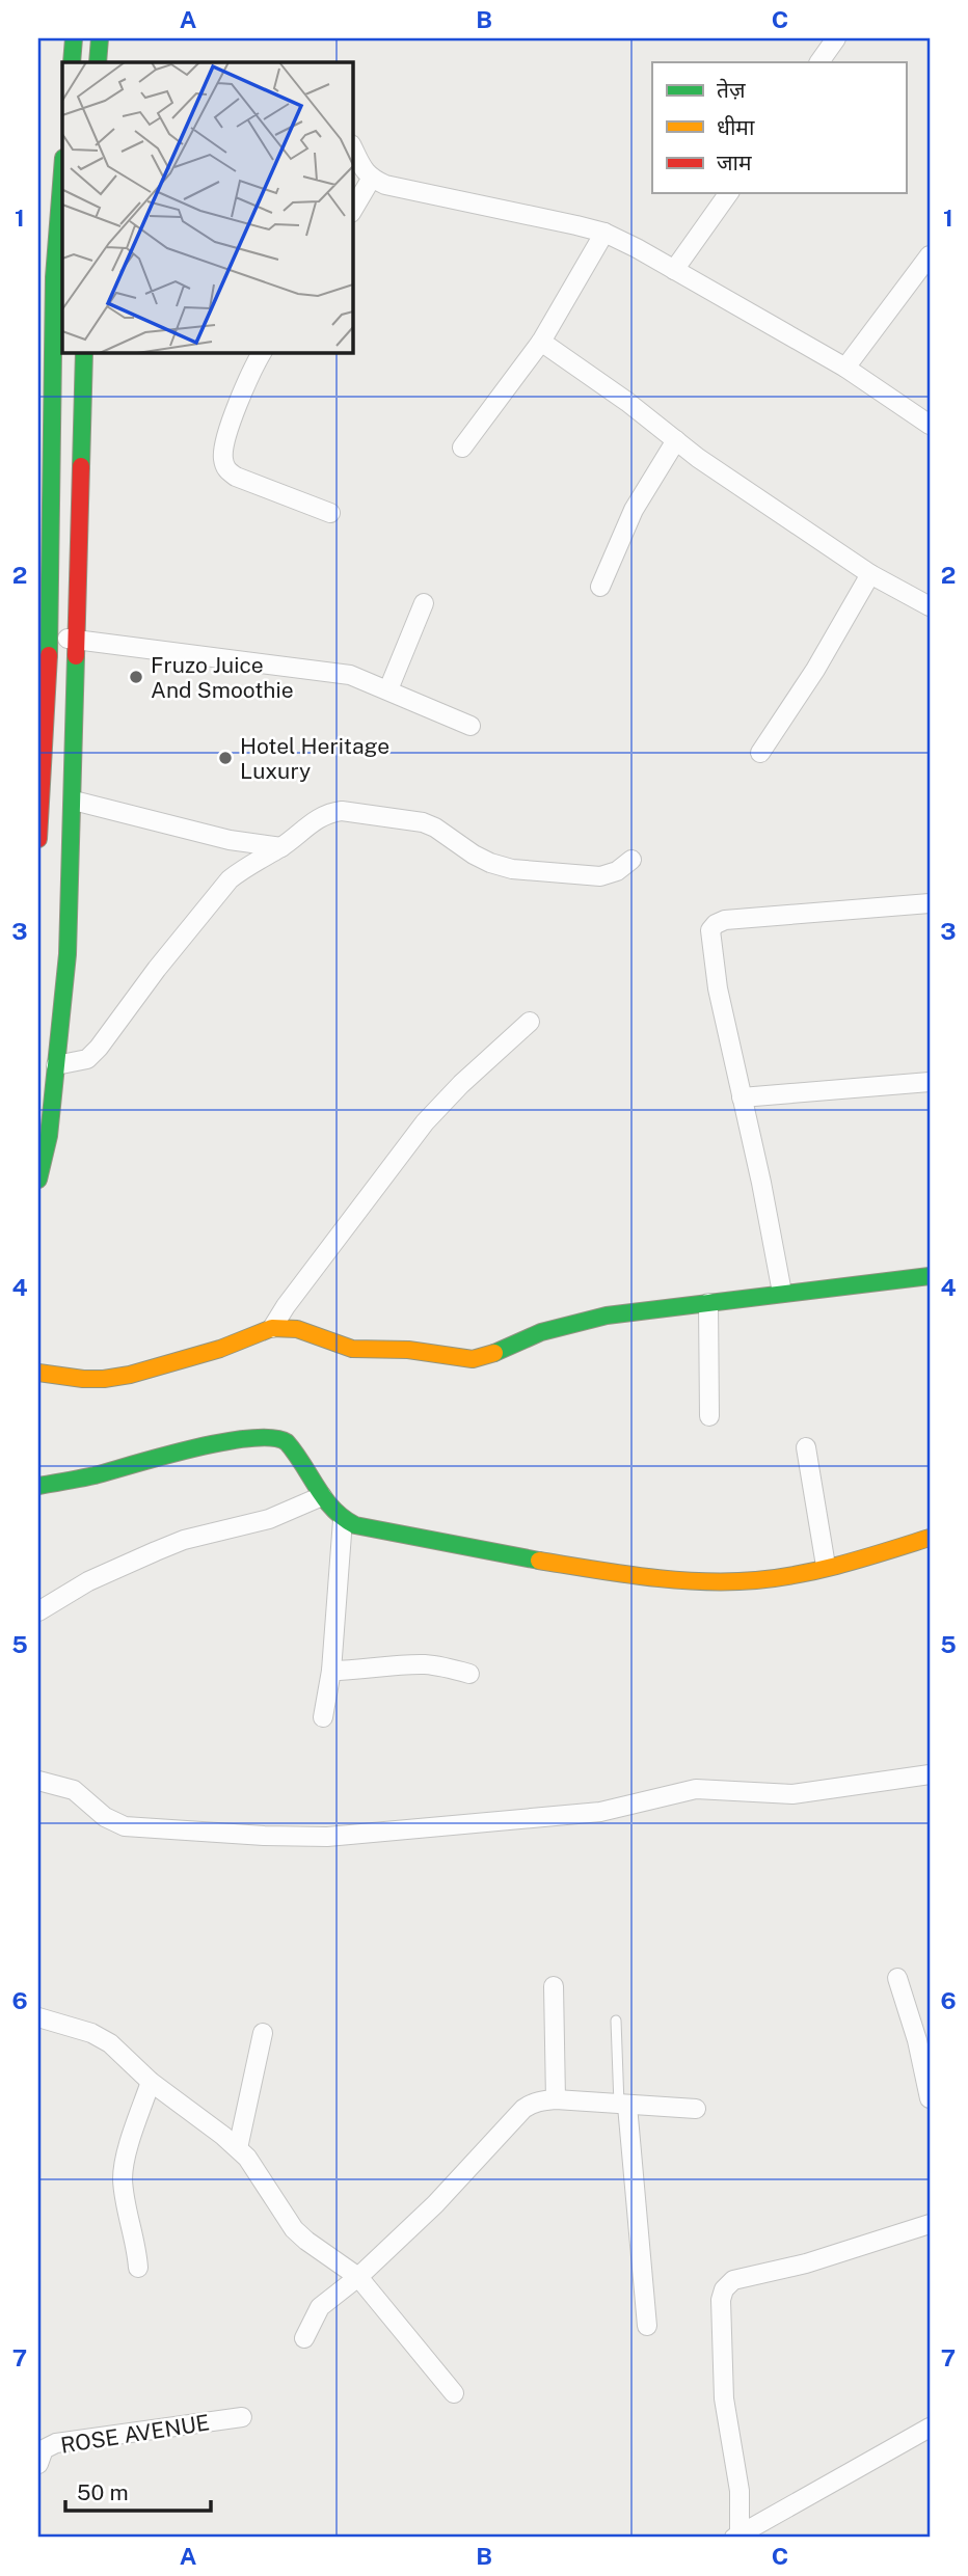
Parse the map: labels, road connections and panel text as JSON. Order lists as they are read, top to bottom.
{
  "streets": {
    "street": ["ROSE AVENUE"]
  },
  "places": ["Fruzo Juice And Smoothie", "Hotel Heritage Luxury"],
  "legend": ["तेज़", "धीमा", "जाम"],
  "scale_bar": "50 m",
  "grid": {
    "columns": ["A", "B", "C"],
    "rows": [
      "1",
      "2",
      "3",
      "4",
      "5",
      "6",
      "7"
    ]
  }
}
